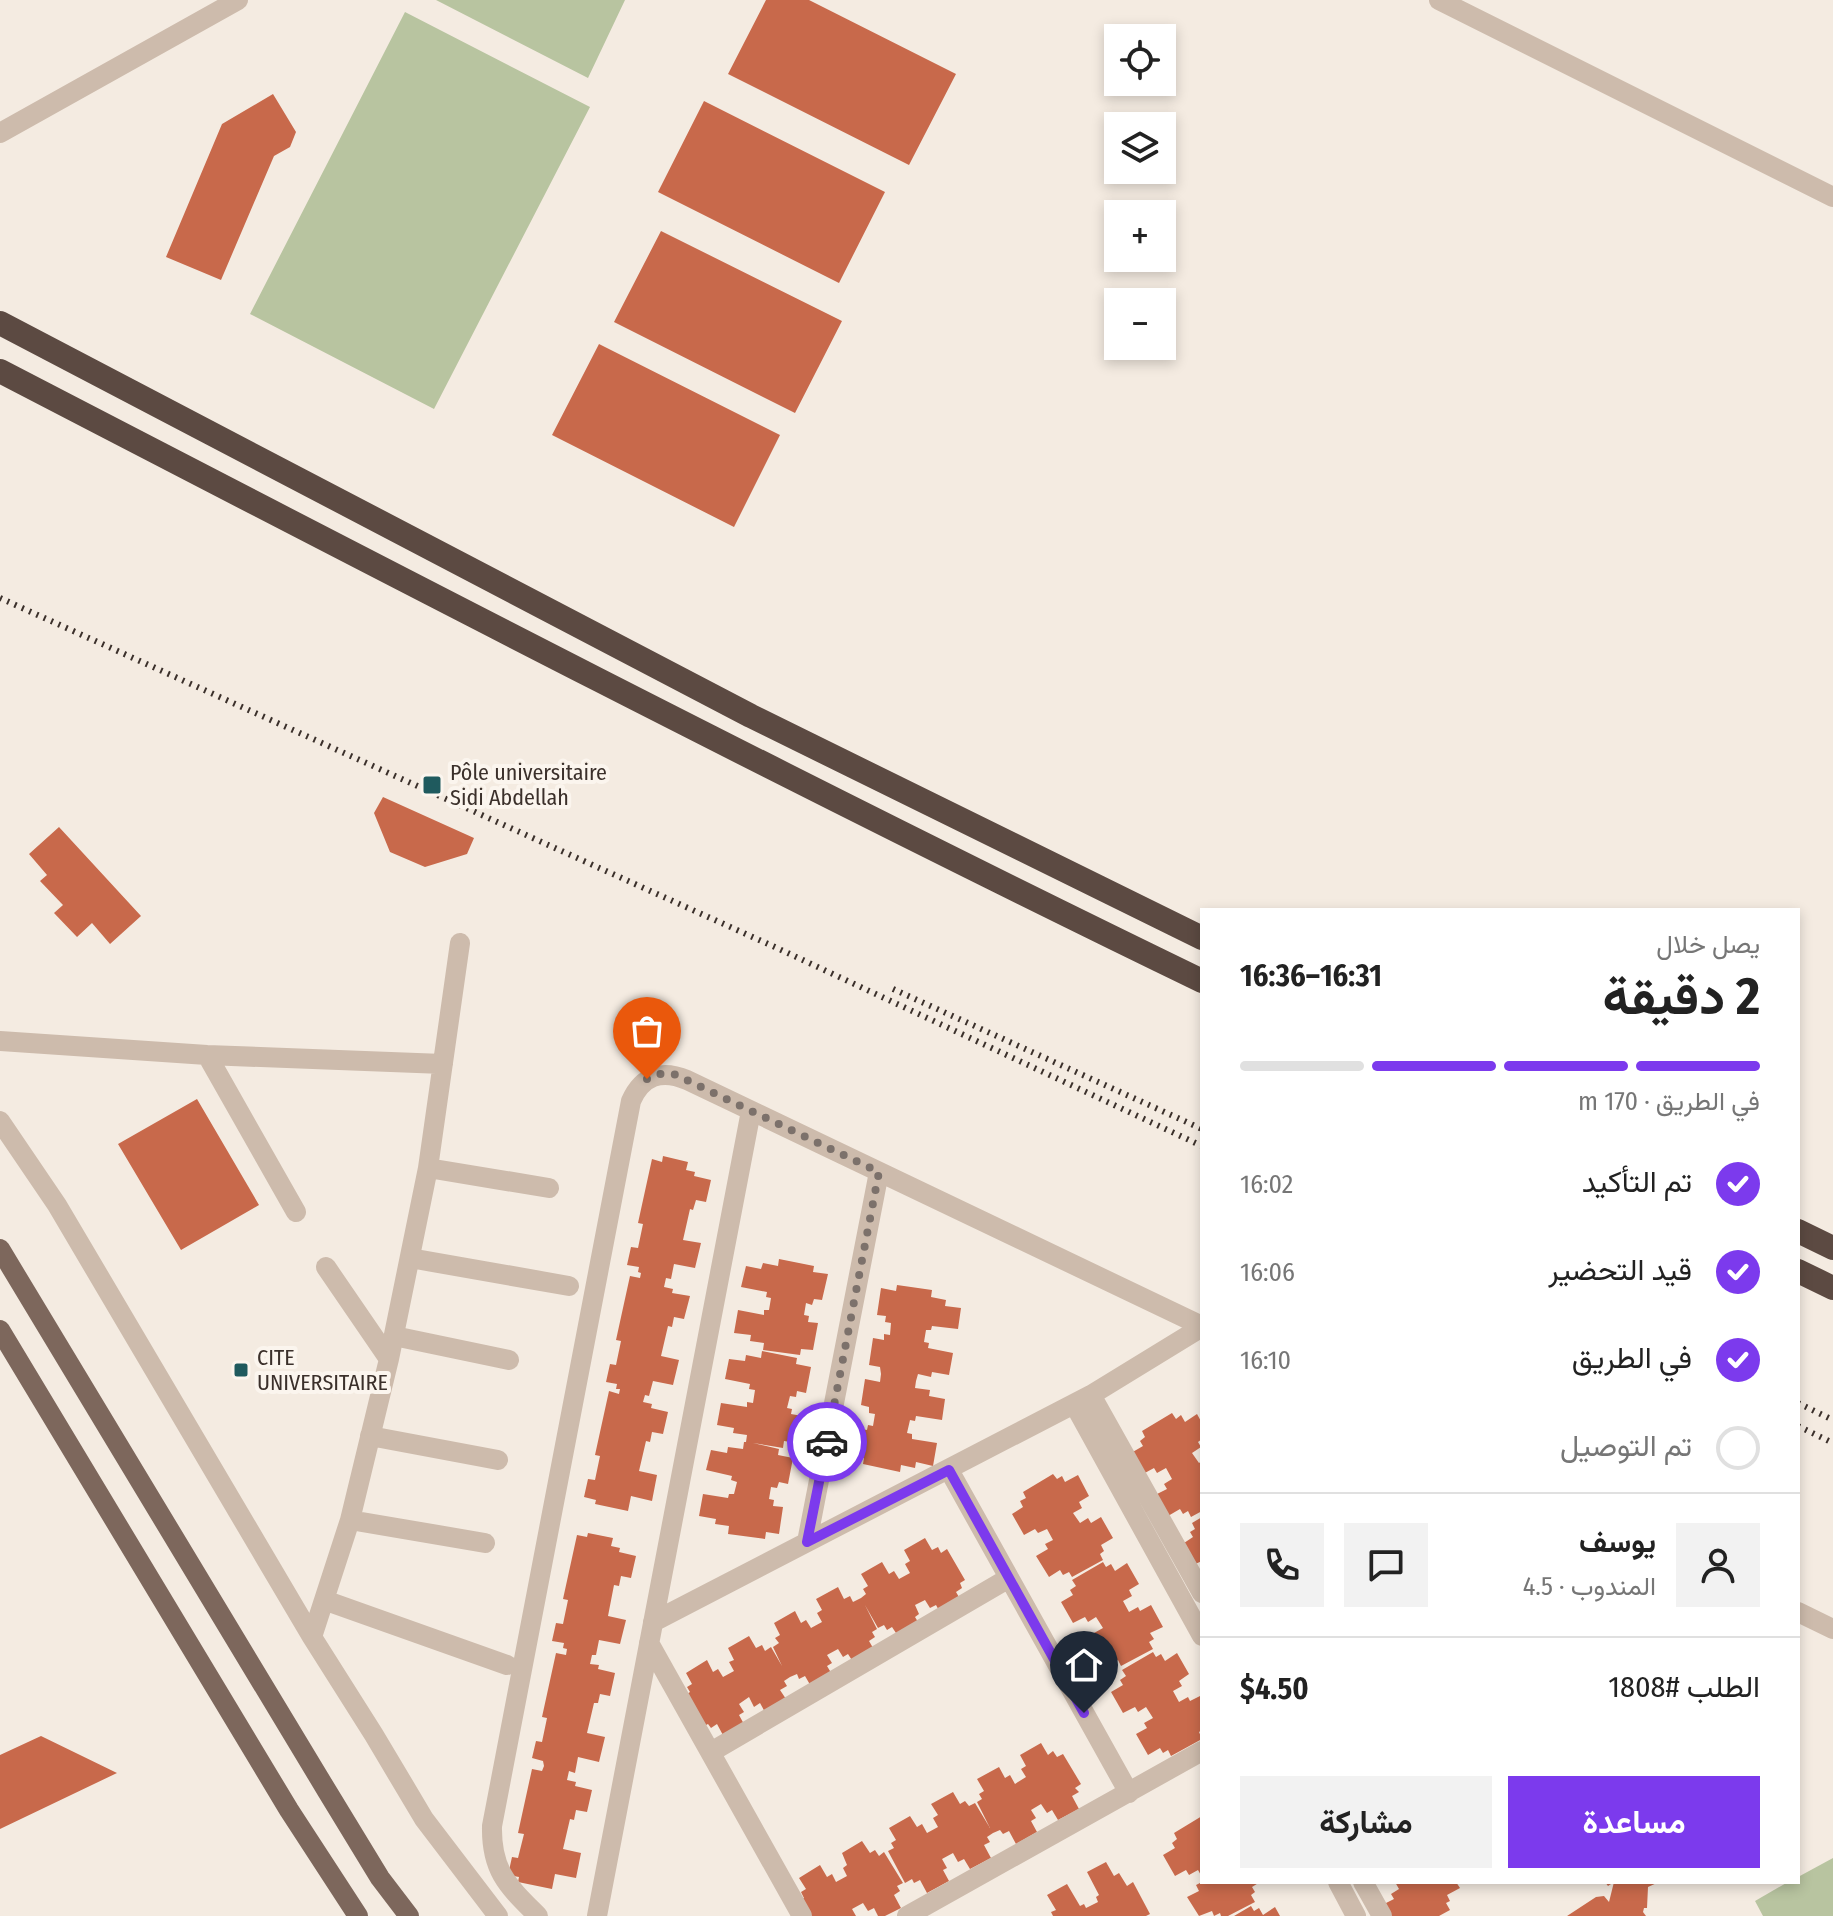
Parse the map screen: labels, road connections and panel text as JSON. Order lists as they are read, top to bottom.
{
  "places": {
    "transit": ["Pôle universitaire Sidi Abdellah", "CITE UNIVERSITAIRE"]
  },
  "page": {
    "map_buttons": ["+", "−"],
    "heading": ["2 دقيقة", "يصل خلال", "16:31–16:36"],
    "panel": [
      "يوسف",
      "المندوب · 4.5",
      "الطلب #1808",
      "$4.50"
    ],
    "bar": "في الطريق · 170 m",
    "list": [
      ["تم التأكيد", "16:02"],
      ["قيد التحضير", "16:06"],
      ["في الطريق", "16:10"],
      "تم التوصيل"
    ],
    "buttons": ["مساعدة", "مشاركة"]
  }
}
